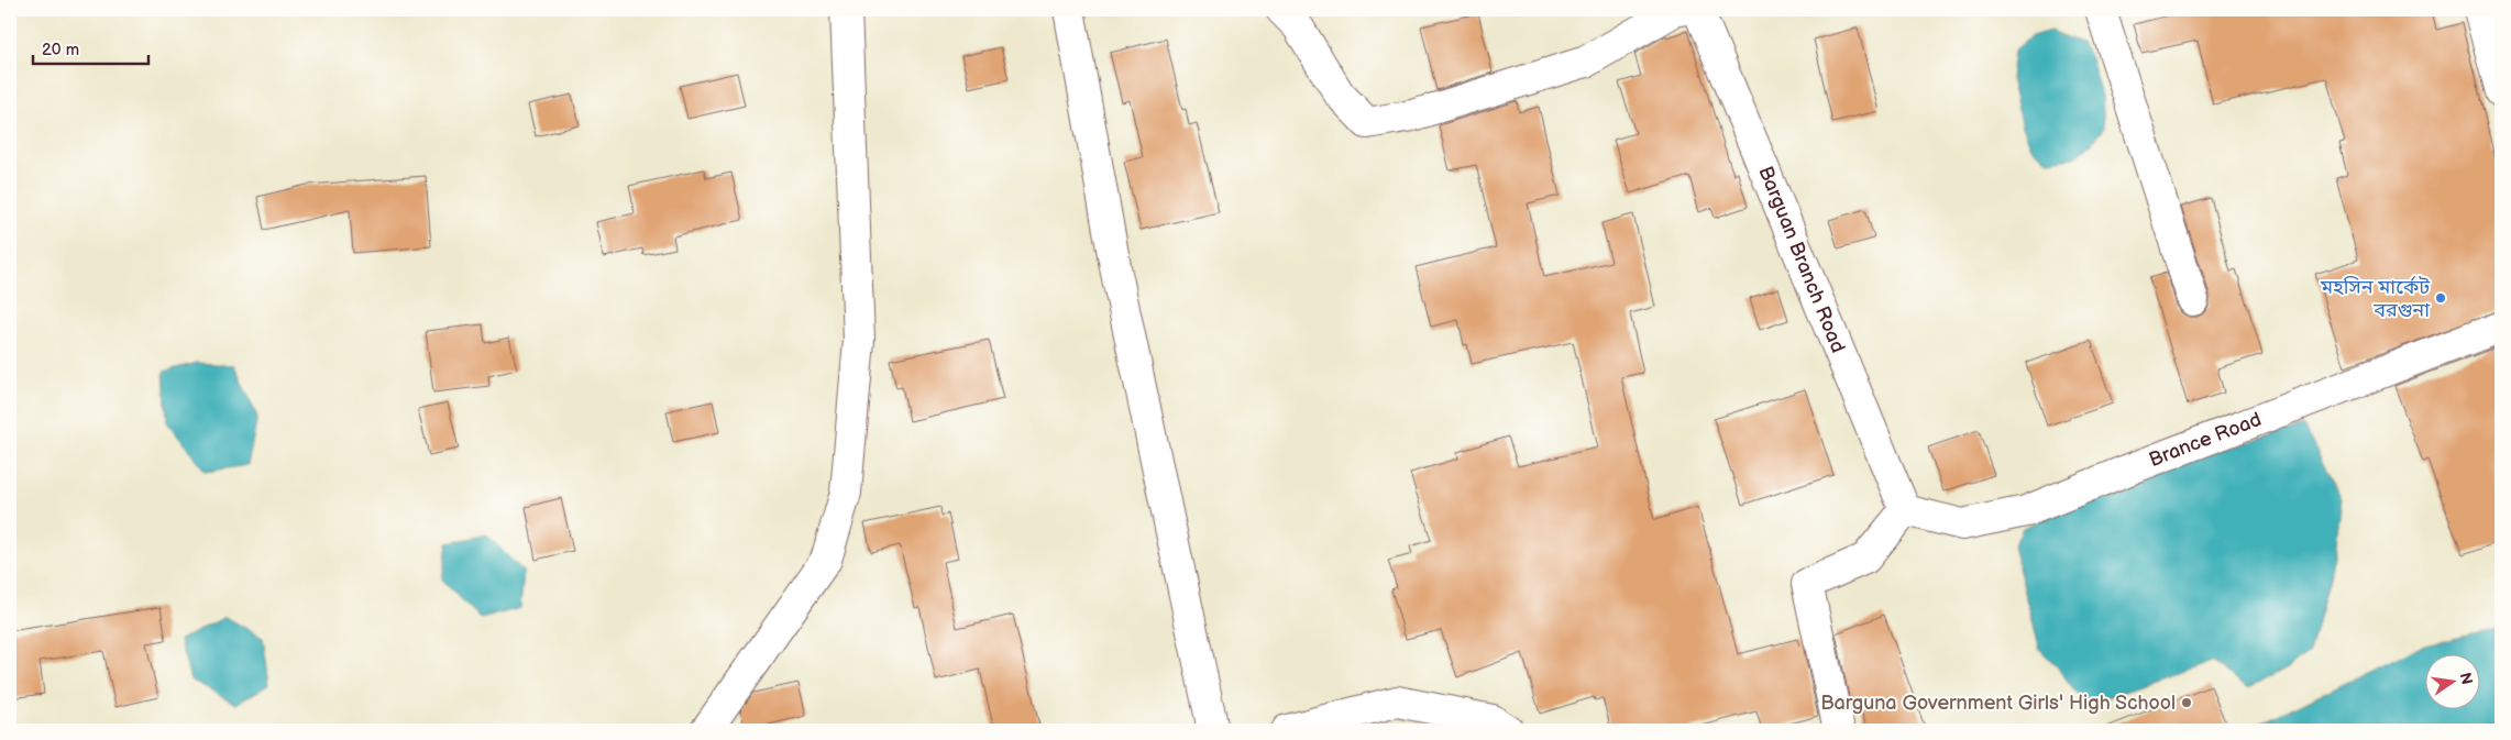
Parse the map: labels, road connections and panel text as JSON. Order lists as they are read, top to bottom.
{
  "streets": {
    "street": ["Barguan Branch Road", "Brance Road"]
  },
  "crossings": [
    ["Barguan Branch Road", "Brance Road"]
  ],
  "places": ["মহসিন মার্কেট বরগুনা", "Barguna Government Girls' High School"],
  "scale_bar": "20 m",
  "north": "right"
}
